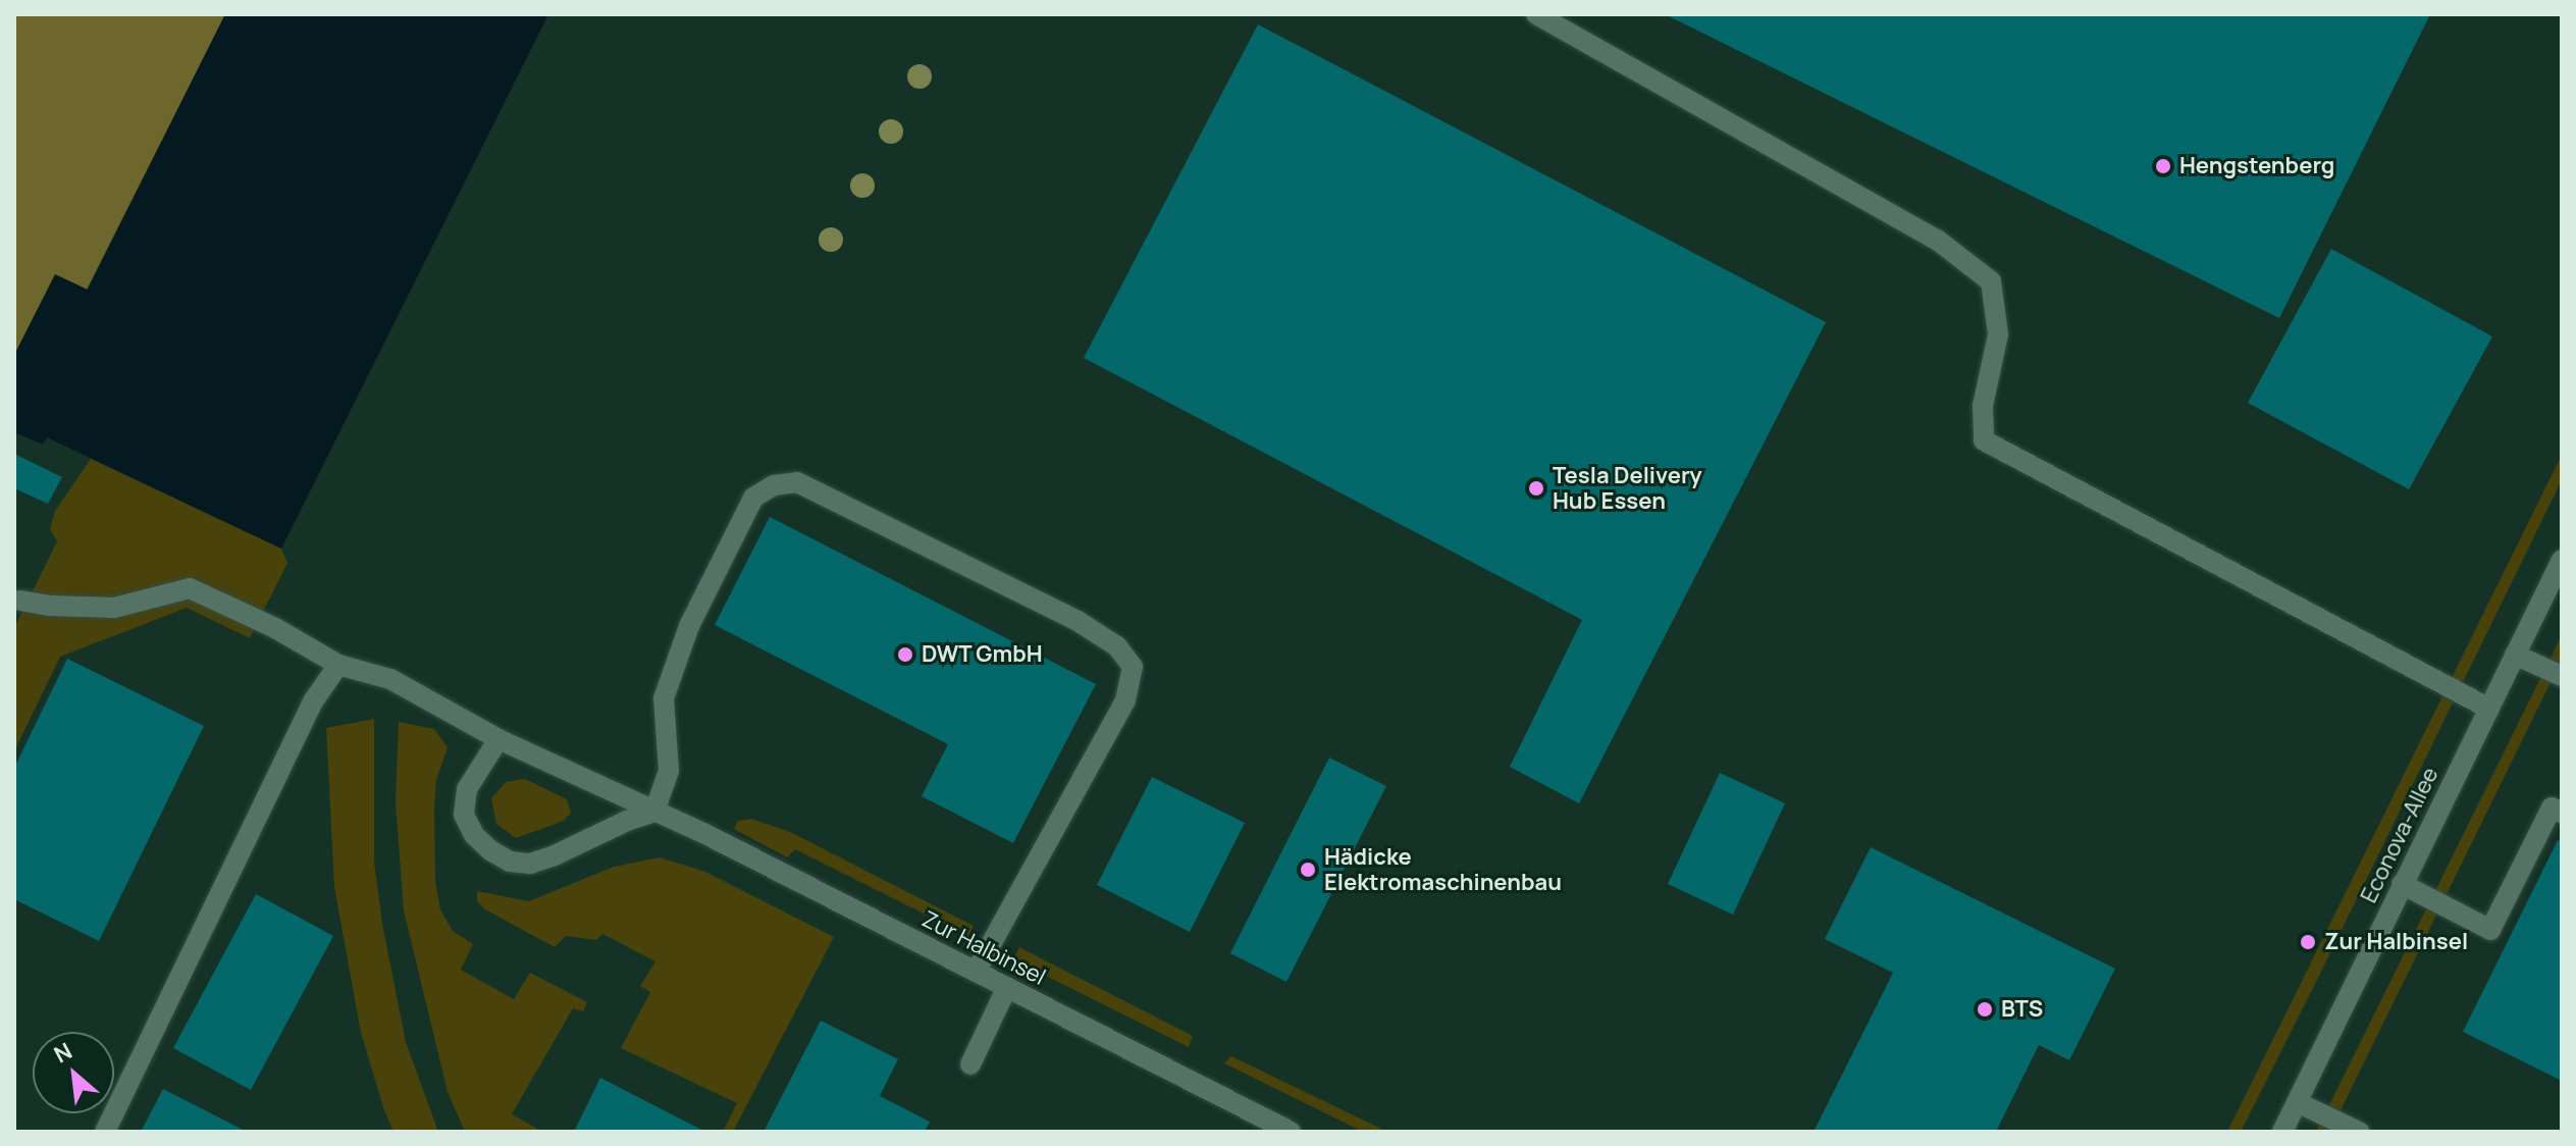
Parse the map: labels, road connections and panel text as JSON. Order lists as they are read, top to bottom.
{
  "streets": {
    "street": ["Econova-Allee", "Zur Halbinsel"]
  },
  "places": [
    "Hengstenberg",
    "Tesla Delivery Hub Essen",
    "DWT GmbH",
    "Hädicke Elektromaschinenbau",
    "Zur Halbinsel",
    "BTS"
  ],
  "north": "top left"
}
